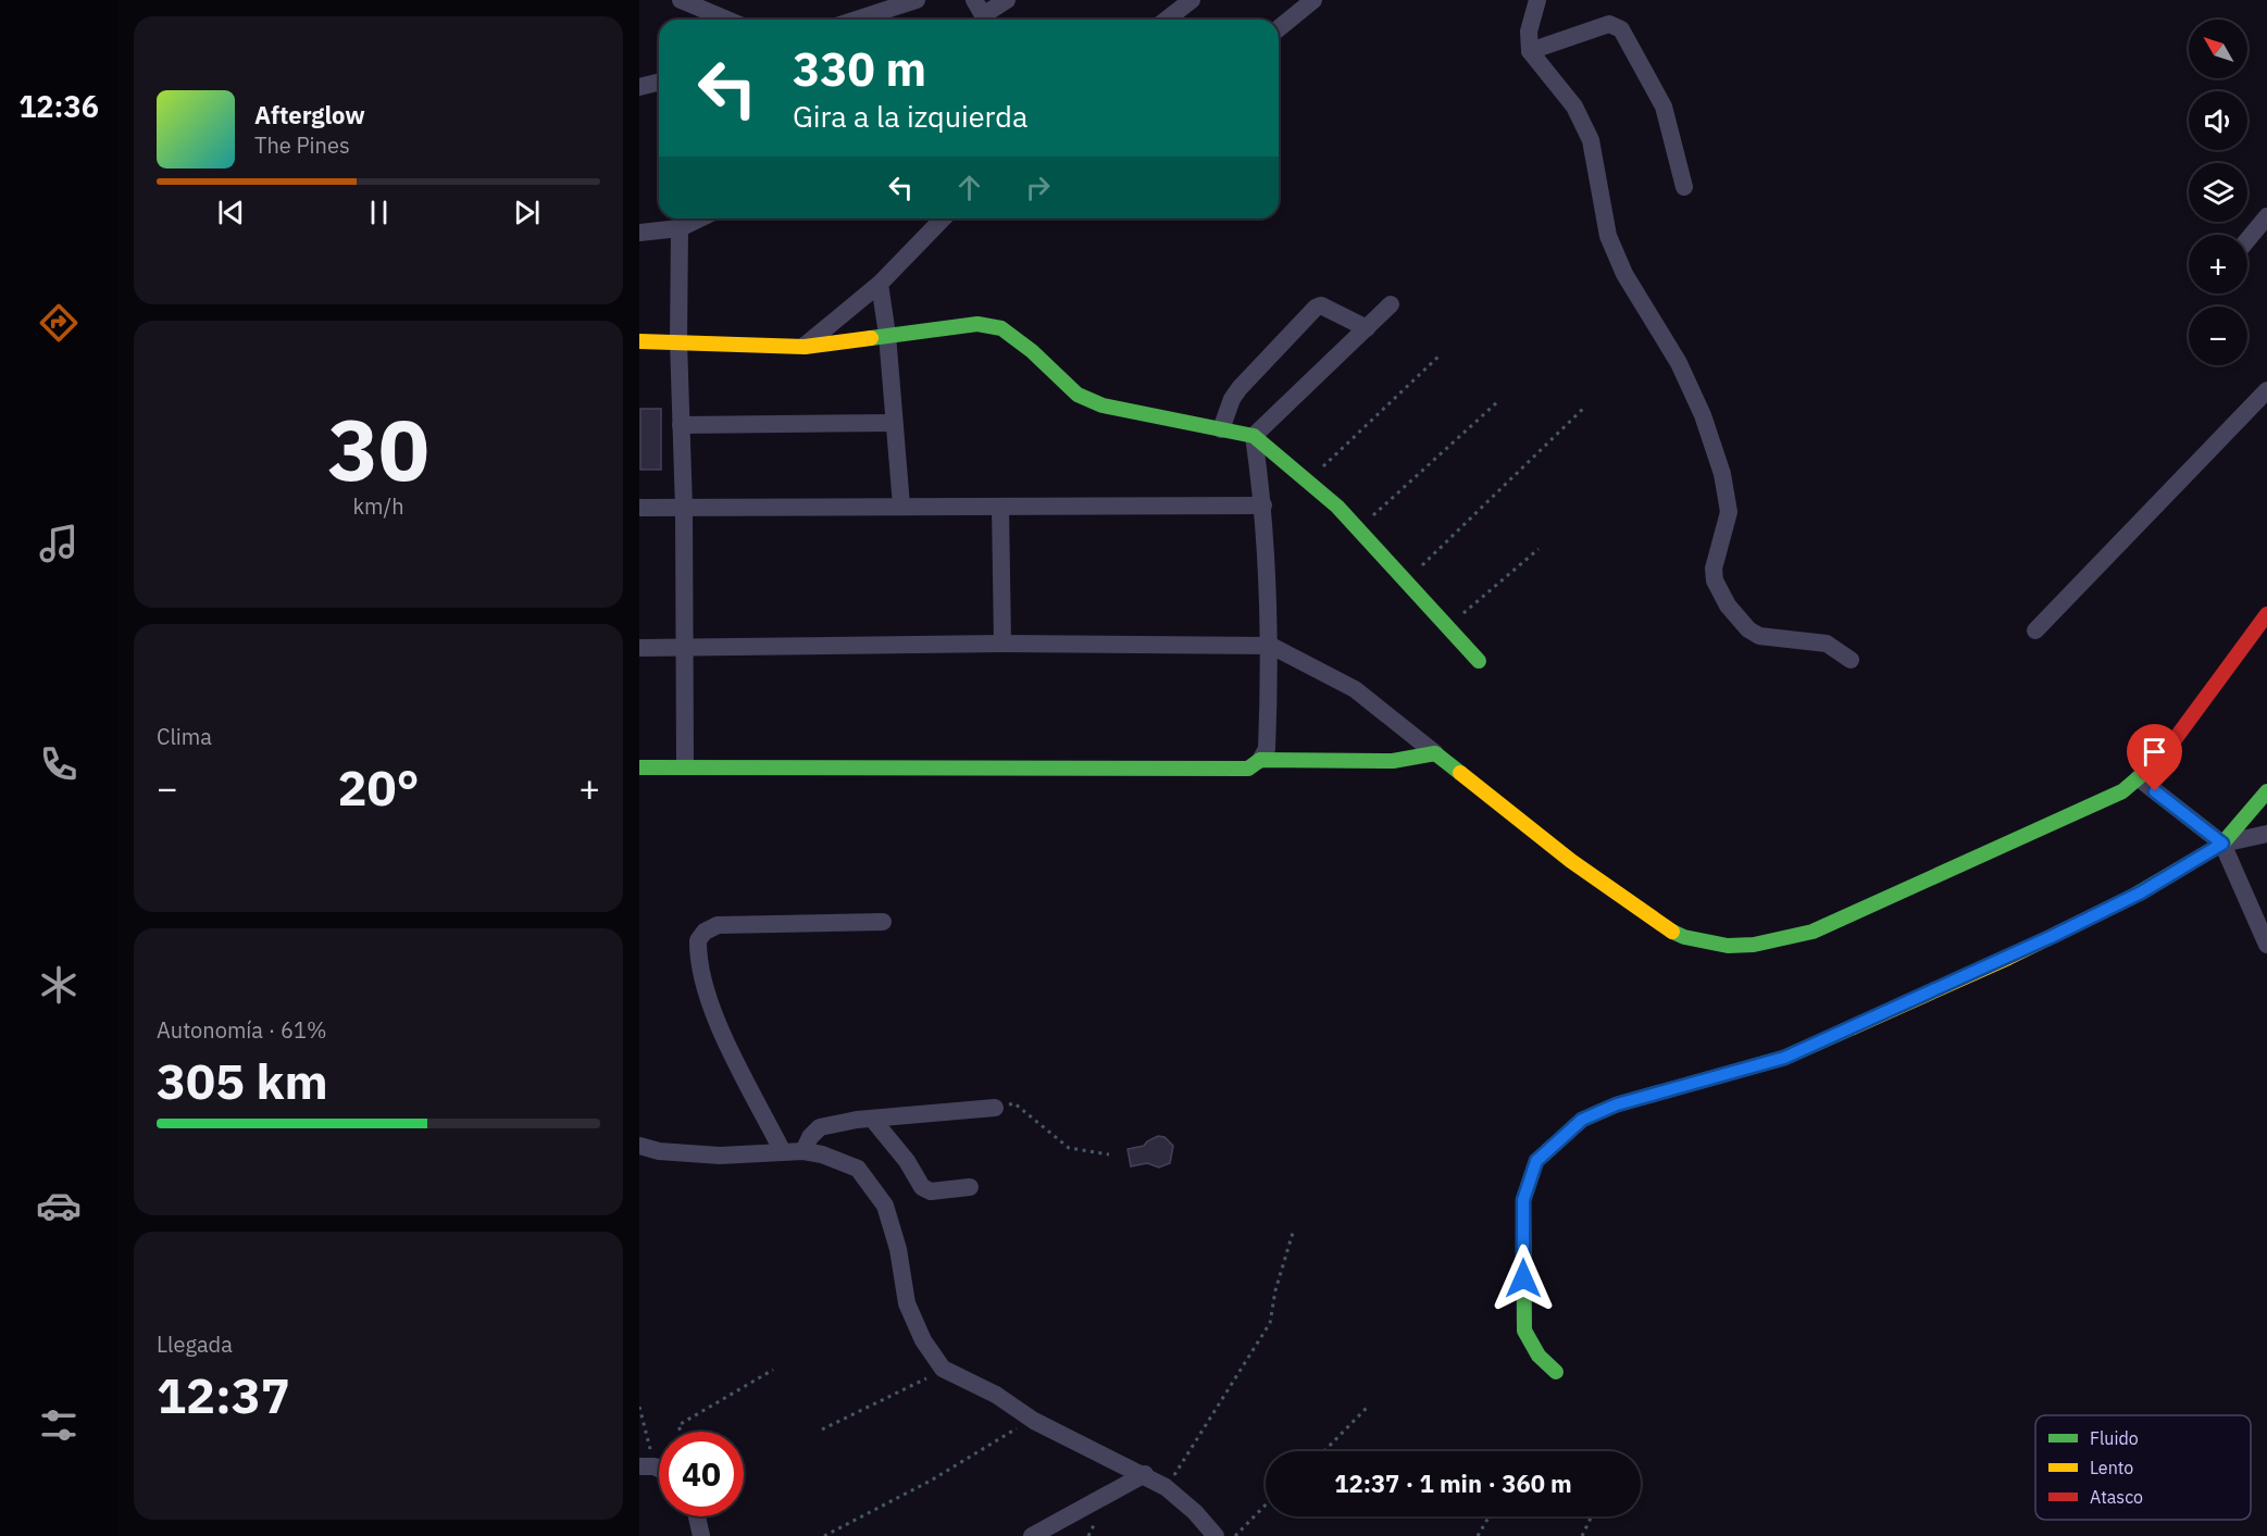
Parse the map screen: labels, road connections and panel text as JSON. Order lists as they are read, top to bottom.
{
  "legend": ["Fluido", "Lento", "Atasco"],
  "north": "top left",
  "page": {
    "tabs": "12:36",
    "map_buttons": ["+", "−"],
    "turn": ["330 m", "Gira a la izquierda"],
    "song": ["Afterglow", "The Pines"],
    "tile": [
      ["30", "km/h"],
      "Clima",
      ["Autonomía · 61%", "305 km"],
      ["Llegada", "12:37"]
    ],
    "heat": ["−", "20°", "+"],
    "limit": "40",
    "trip": "12:37 · 1 min · 360 m"
  }
}
